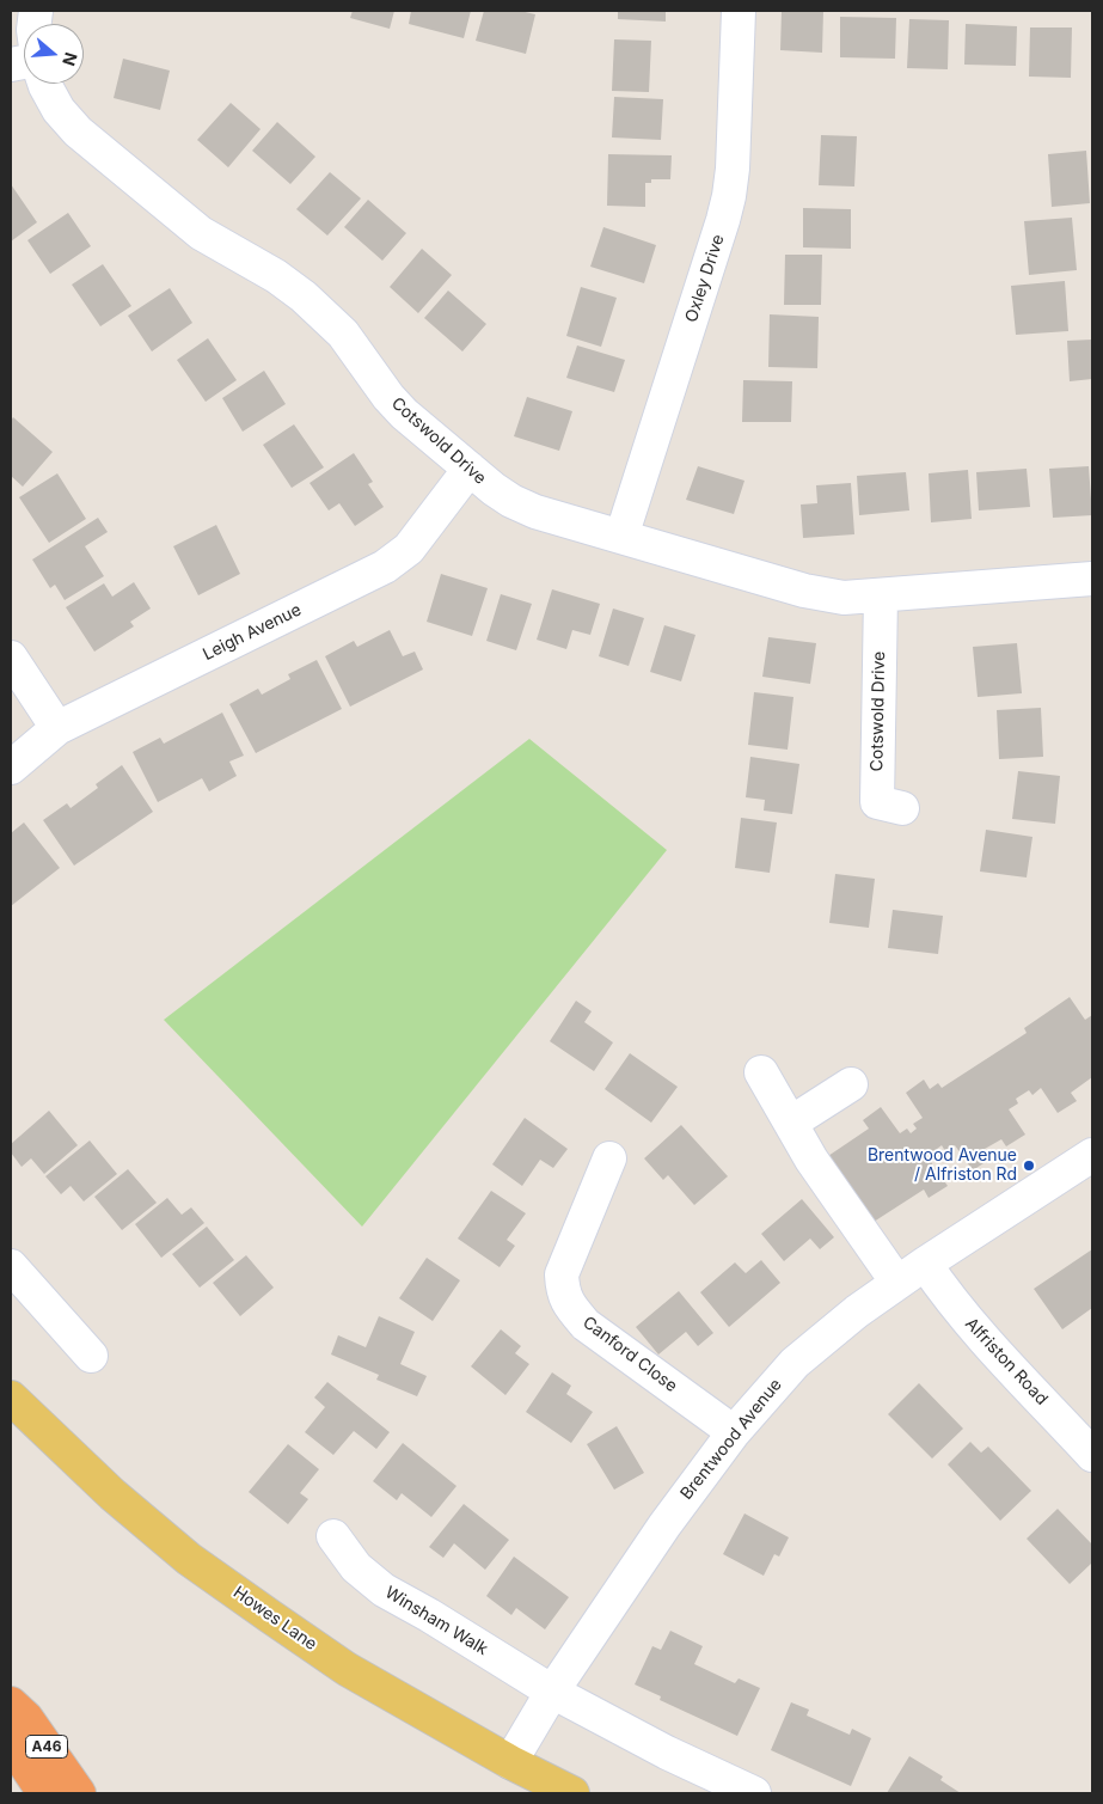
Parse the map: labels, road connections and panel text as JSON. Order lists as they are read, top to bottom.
{
  "streets": {
    "highway": ["A46"],
    "main road": ["Howes Lane"],
    "street": [
      "Oxley Drive",
      "Cotswold Drive",
      "Leigh Avenue",
      "Canford Close",
      "Alfriston Road",
      "Brentwood Avenue",
      "Winsham Walk"
    ]
  },
  "crossings": [
    ["Oxley Drive", "Cotswold Drive"],
    ["Cotswold Drive", "Leigh Avenue"],
    ["Canford Close", "Brentwood Avenue"],
    ["Alfriston Road", "Brentwood Avenue"],
    ["Brentwood Avenue", "Howes Lane"],
    ["Brentwood Avenue", "Winsham Walk"]
  ],
  "places": ["Brentwood Avenue / Alfriston Rd"],
  "north": "right"
}
